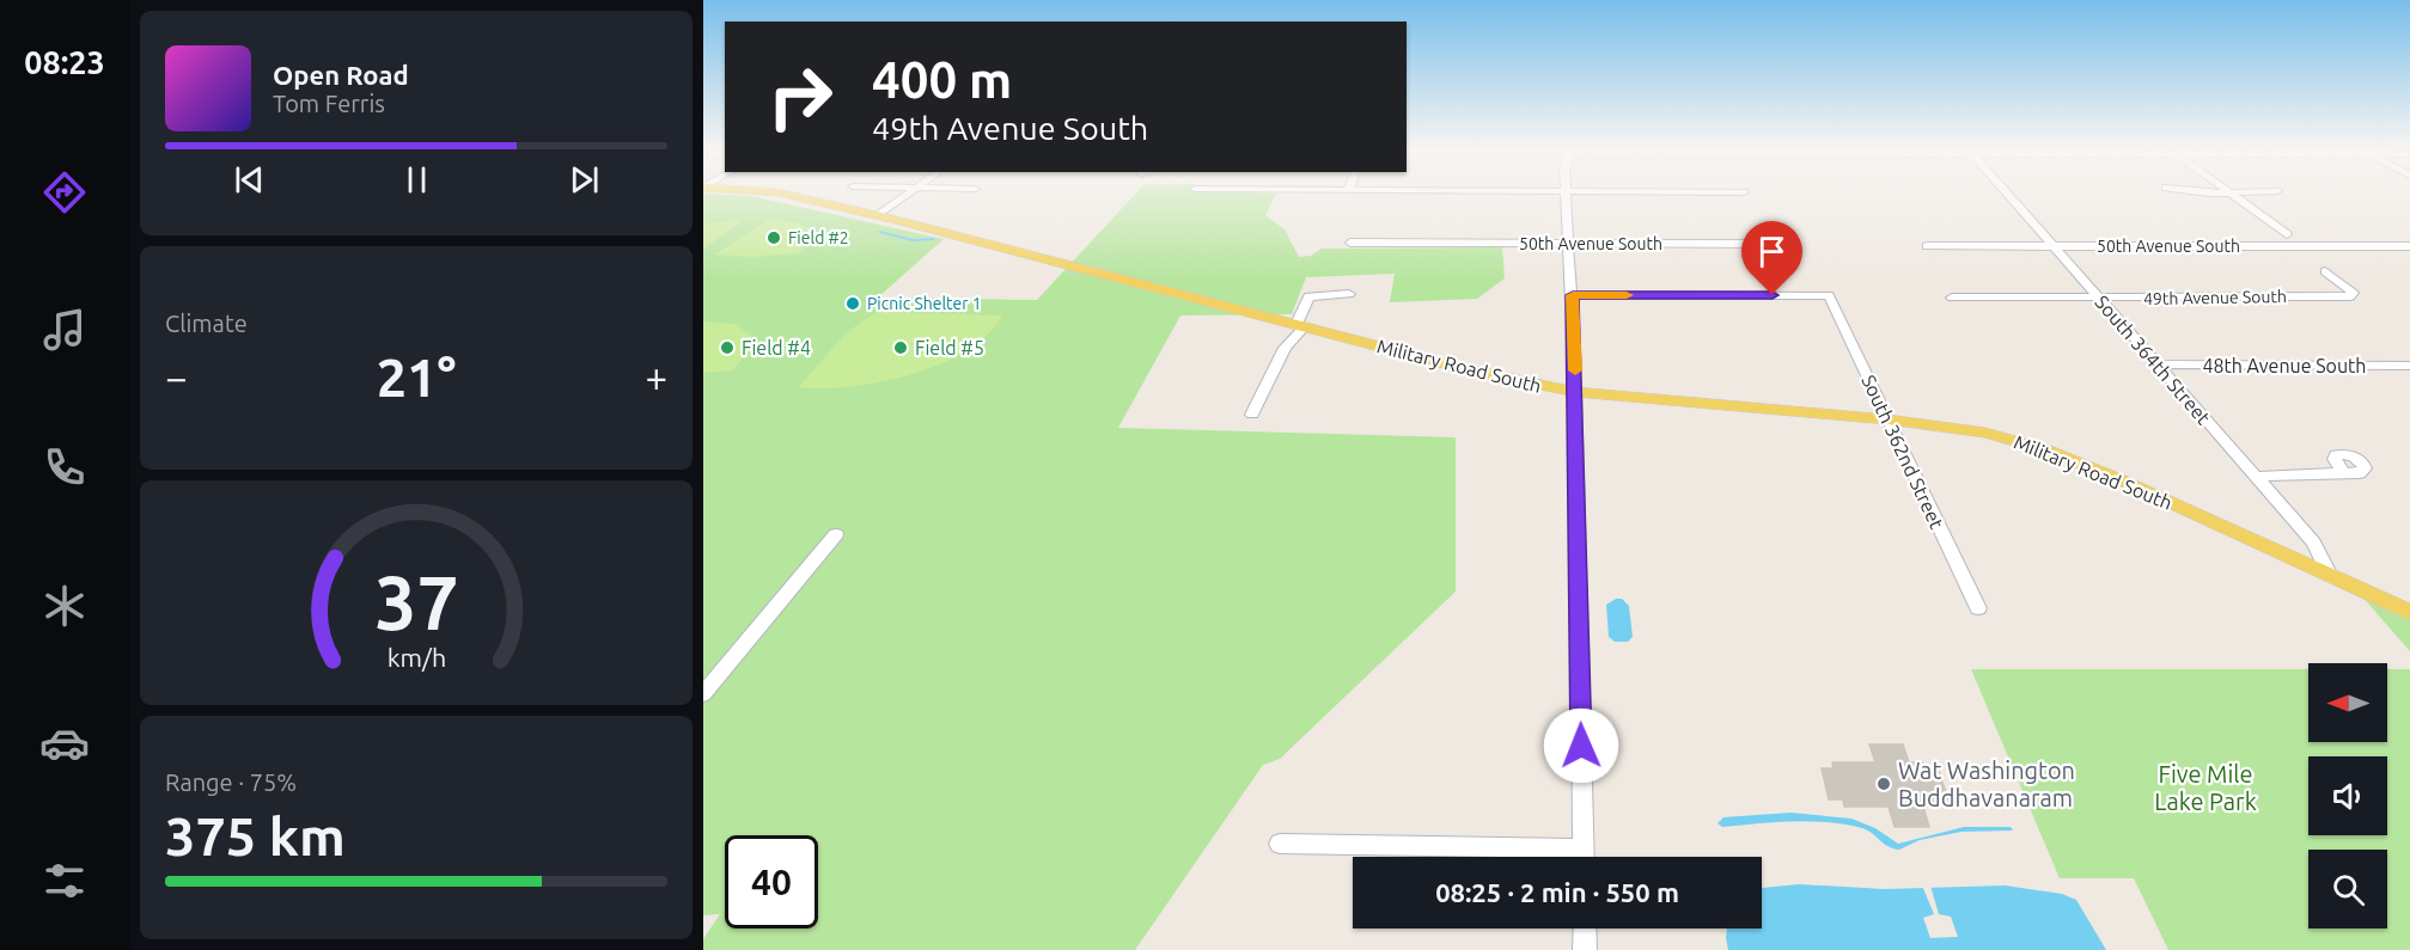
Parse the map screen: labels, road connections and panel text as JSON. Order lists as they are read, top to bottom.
{
  "streets": {
    "main road": ["Military Road South"],
    "street": [
      "50th Avenue South",
      "49th Avenue South",
      "South 364th Street",
      "48th Avenue South",
      "South 362nd Street"
    ]
  },
  "crossings": [
    ["50th Avenue South", "South 364th Street"],
    ["49th Avenue South", "South 364th Street"],
    ["South 364th Street", "Military Road South"],
    ["South 364th Street", "48th Avenue South"],
    ["Military Road South", "South 362nd Street"]
  ],
  "parks": ["Five Mile Lake Park"],
  "places": [
    "Field #2",
    "Picnic Shelter 1",
    "Field #4",
    "Field #5",
    "Wat Washington Buddhavanaram"
  ],
  "north": "left",
  "page": {
    "tabs": "08:23",
    "turn": ["400 m", "49th Avenue South"],
    "song": ["Open Road", "Tom Ferris"],
    "tile": [
      "Climate",
      ["Range · 75%", "375 km"]
    ],
    "heat": ["−", "21°", "+"],
    "limit": "40",
    "trip": "08:25 · 2 min · 550 m",
    "gauge": ["37", "km/h"]
  }
}
